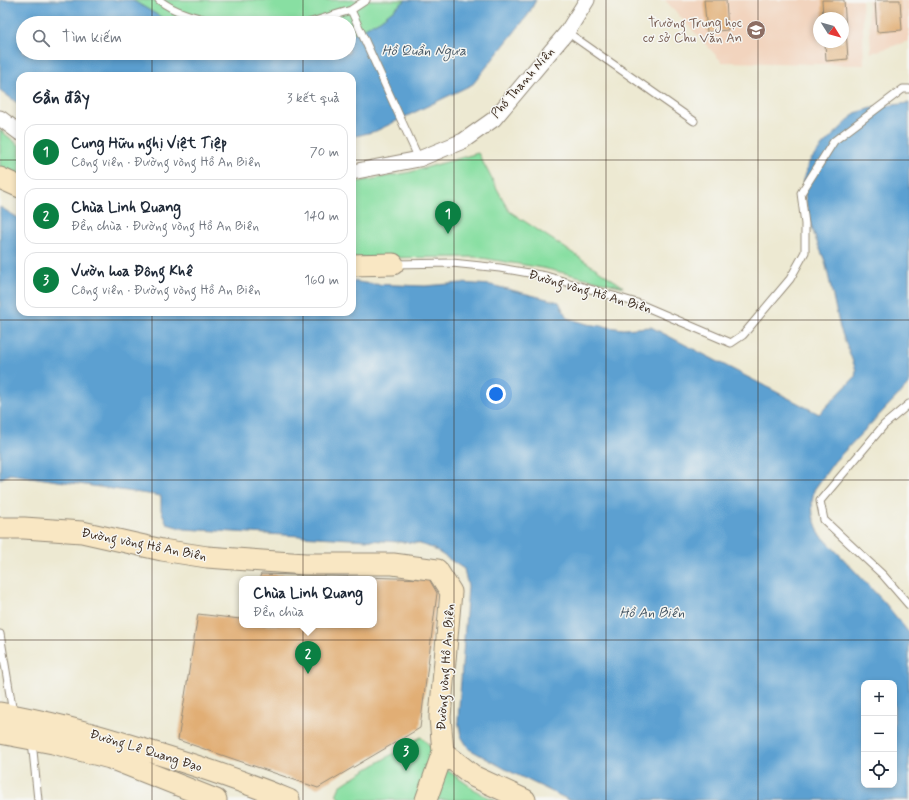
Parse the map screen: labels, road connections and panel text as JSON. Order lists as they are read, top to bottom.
{
  "streets": {
    "street": ["Phố Thanh Niên", "Đường vòng Hồ An Biên", "Đường Lê Quang Đạo"]
  },
  "water": ["Hồ Quần Ngựa", "Hồ An Biên"],
  "places": {
    "school or university": ["Trường Trung học cơ sở Chu Văn An"]
  },
  "north": "bottom right",
  "page": {
    "search": "Tìm kiếm",
    "heading": ["Gần đây", "3 kết quả"],
    "list": [
      {
        "mark": "1",
        "name": "Cung Hữu nghị Việt Tiệp",
        "note": "Công viên · Đường vòng Hồ An Biên",
        "value": "70 m"
      },
      {
        "mark": "2",
        "name": "Chùa Linh Quang",
        "note": "Đền chùa · Đường vòng Hồ An Biên",
        "value": "140 m"
      },
      {
        "mark": "3",
        "name": "Vườn hoa Đông Khê",
        "note": "Công viên · Đường vòng Hồ An Biên",
        "value": "160 m"
      }
    ],
    "pins": ["1", "2", "3"],
    "popup": ["Chùa Linh Quang", "Đền chùa"],
    "map_buttons": ["+", "−"]
  }
}
